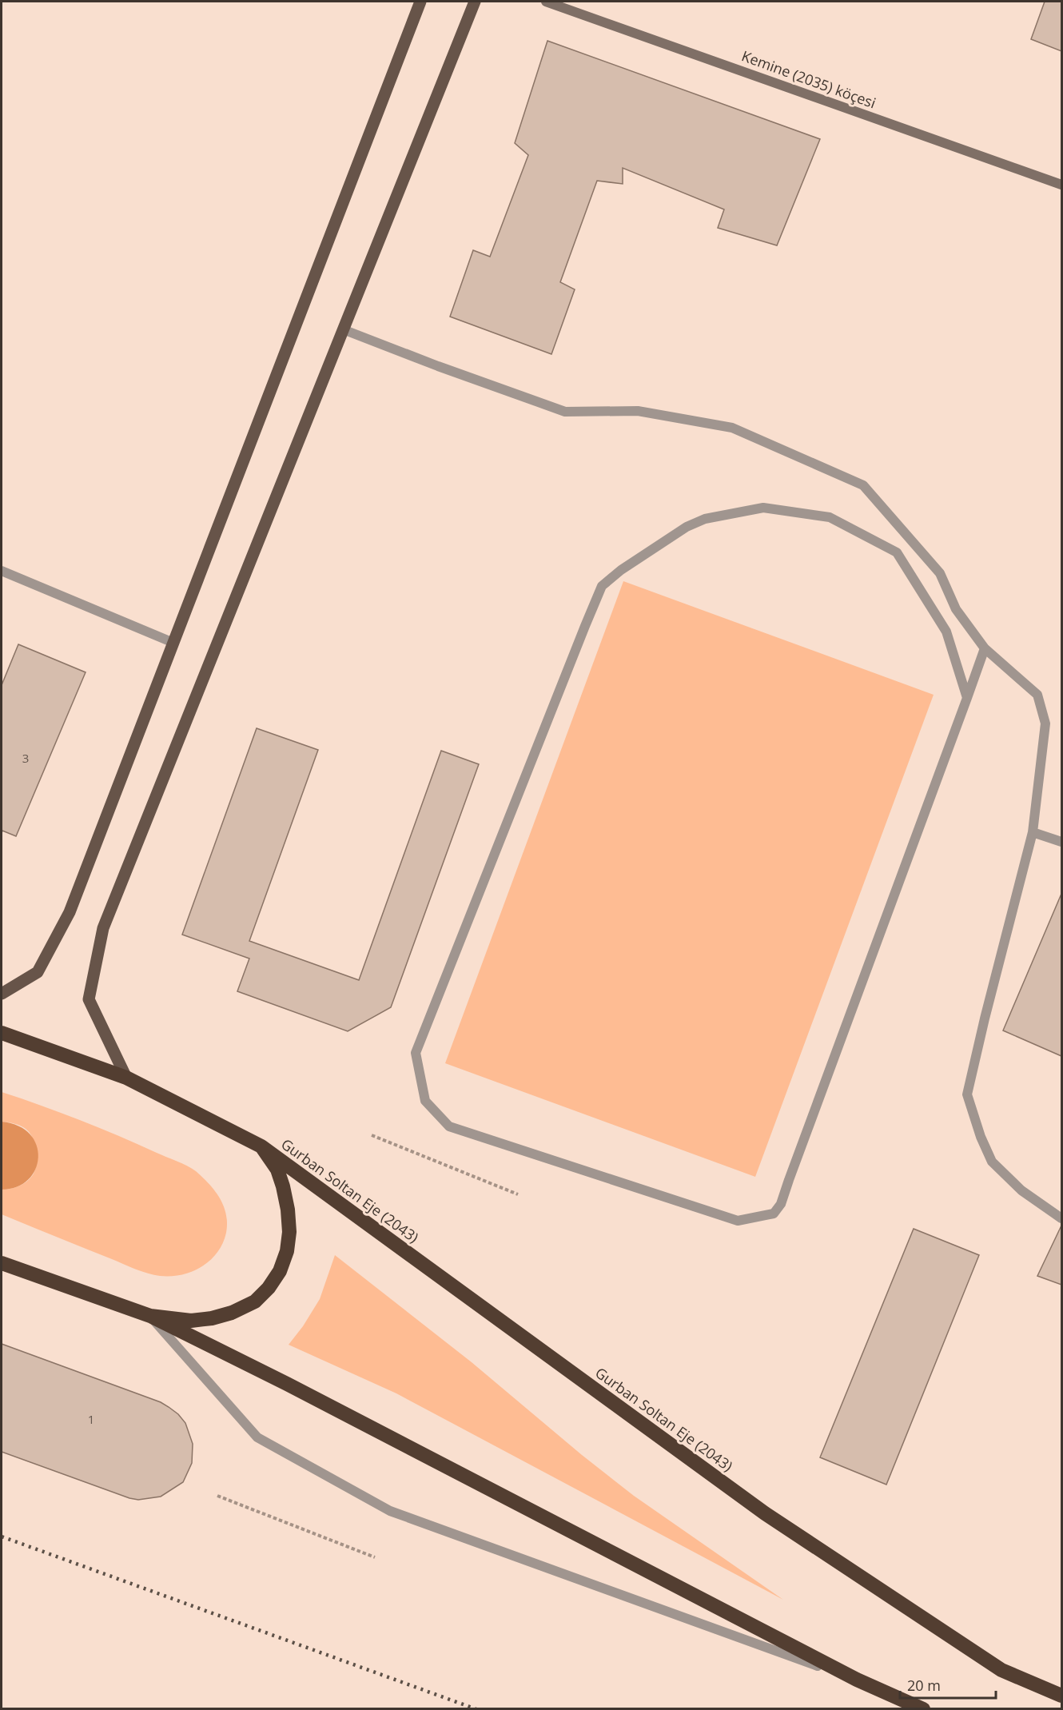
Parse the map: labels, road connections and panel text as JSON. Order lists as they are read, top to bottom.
{
  "streets": {
    "highway": ["Gurban Soltan Eje (2043)"],
    "street": ["Kemine (2035) köçesi"]
  },
  "house_numbers": ["3", "1"],
  "scale_bar": "20 m"
}
